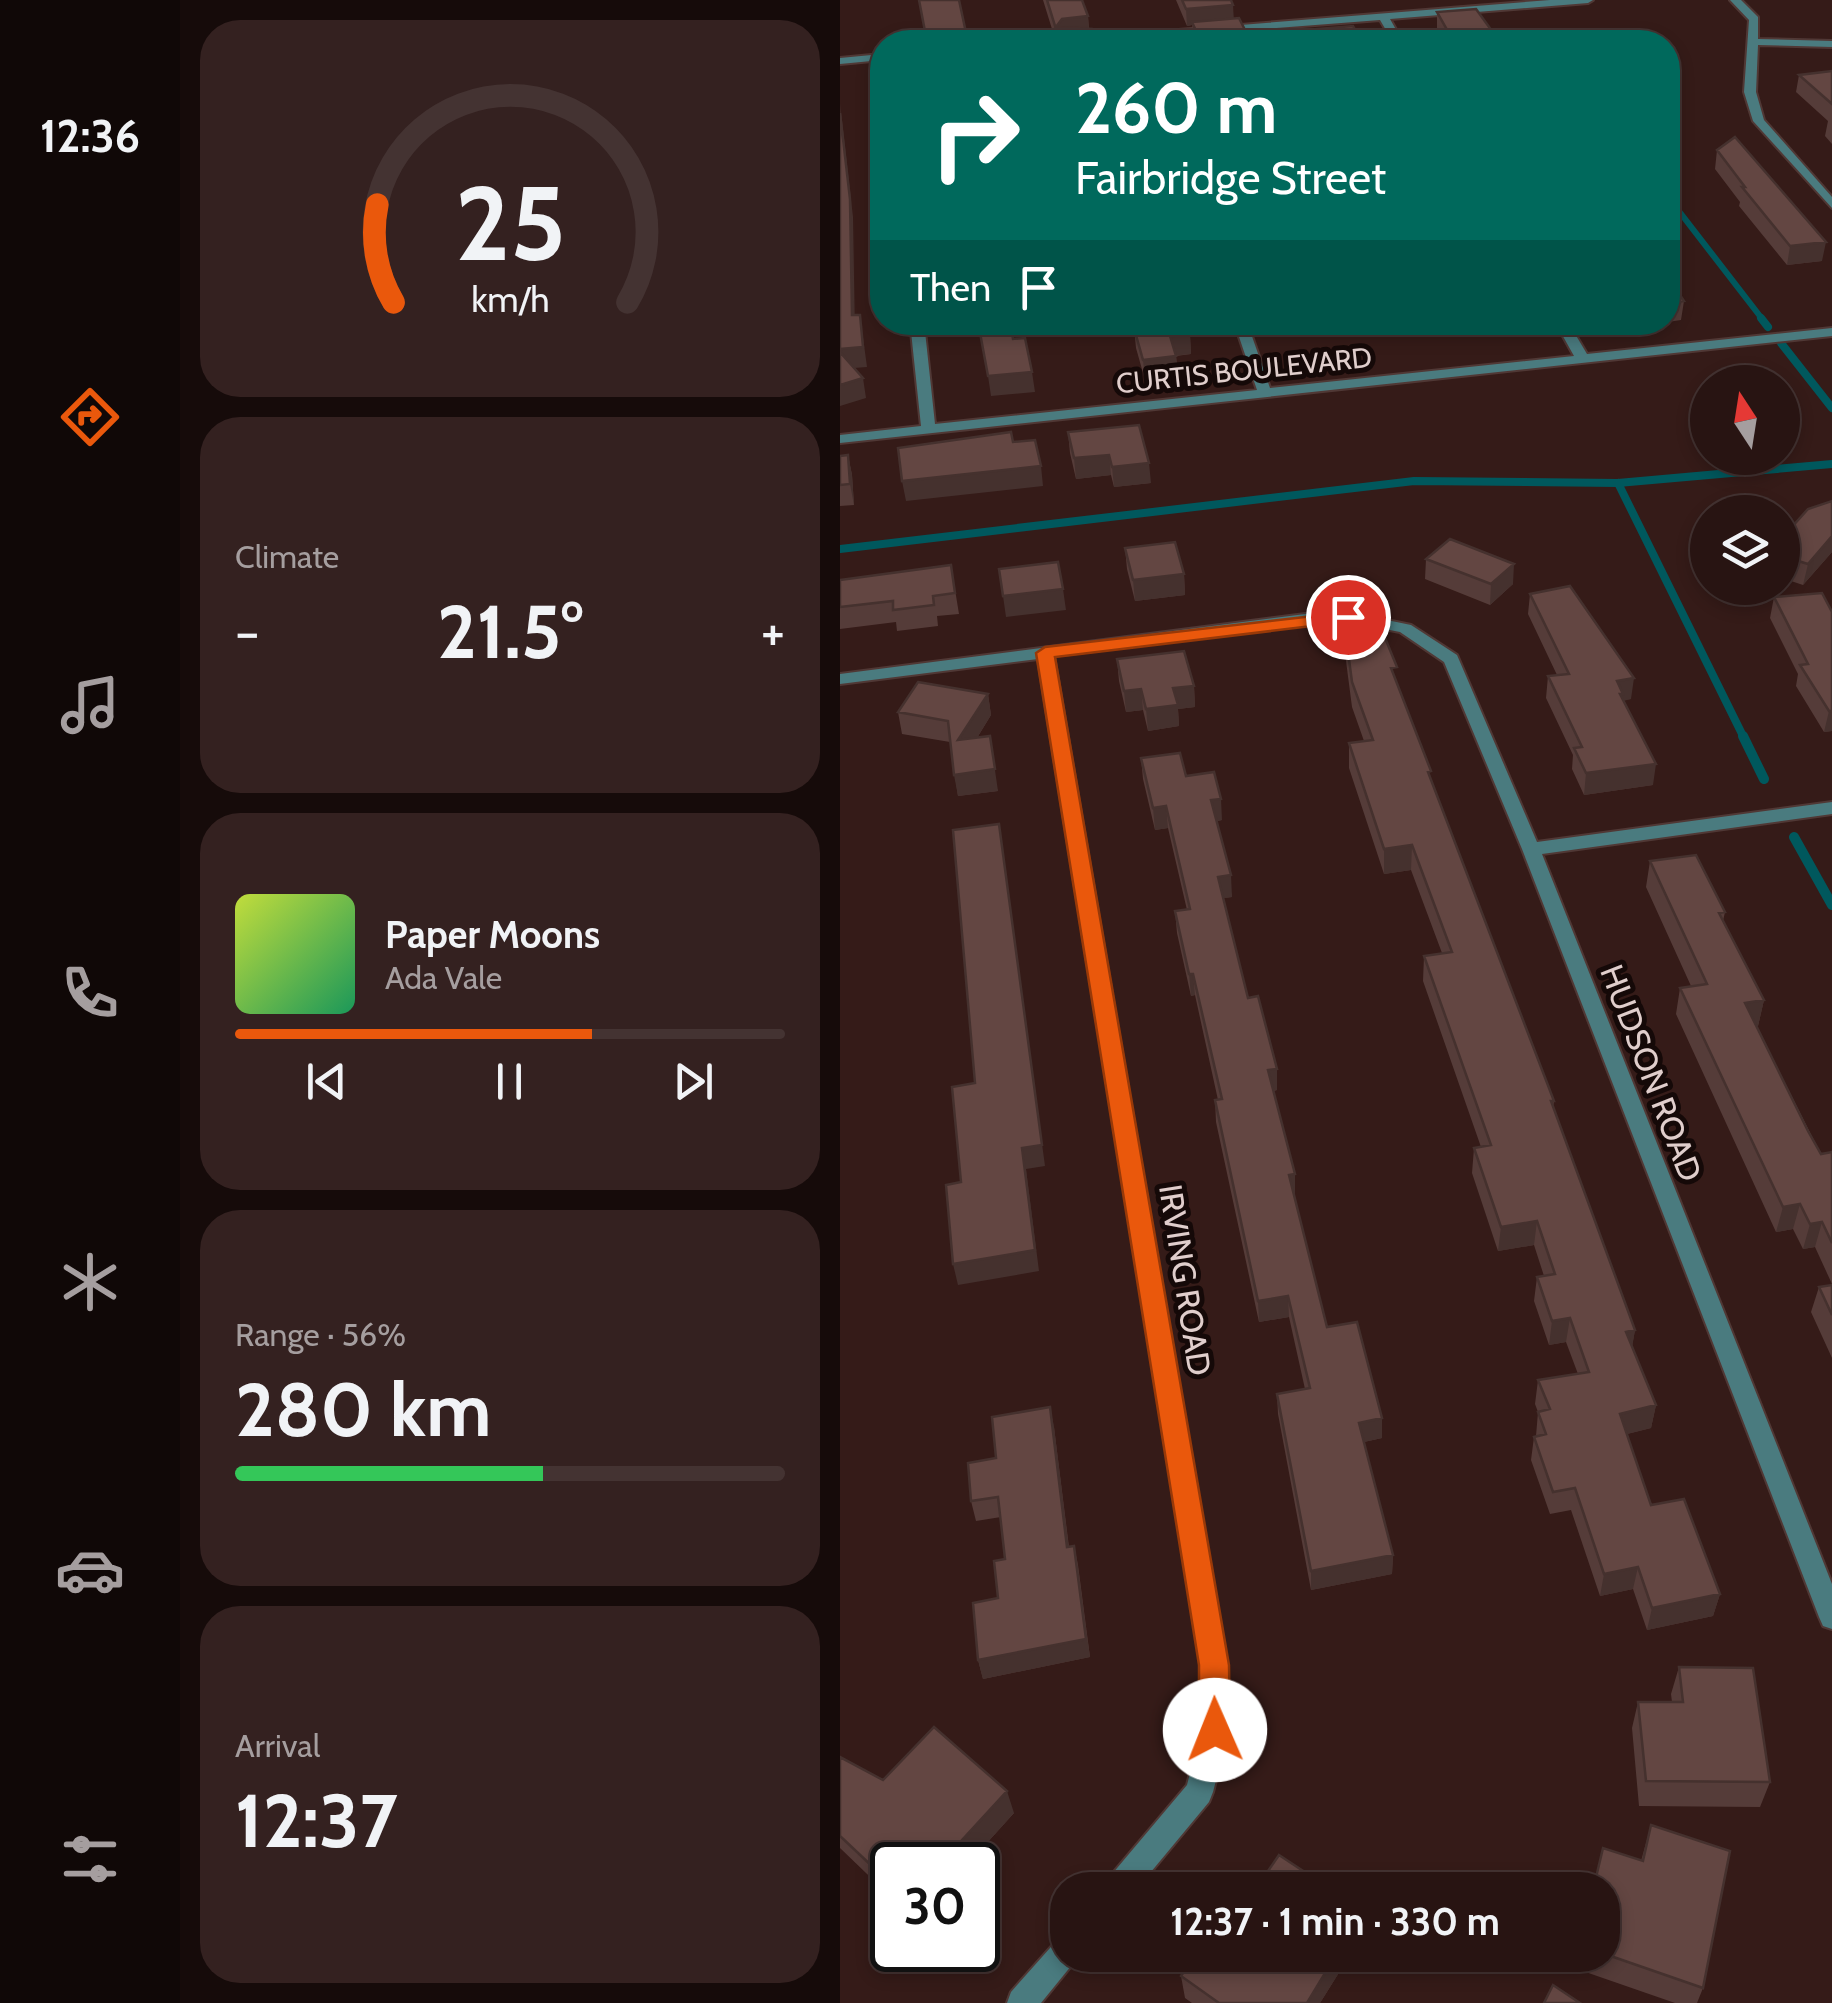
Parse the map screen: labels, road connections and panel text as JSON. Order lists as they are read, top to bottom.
{
  "streets": {
    "street": ["CURTIS BOULEVARD", "HUDSON ROAD", "IRVING ROAD"]
  },
  "crossings": [
    ["HUDSON ROAD", "IRVING ROAD"]
  ],
  "north": "top",
  "page": {
    "tabs": "12:36",
    "turn": ["260 m", "Fairbridge Street"],
    "then": "Then",
    "tile": [
      "Climate",
      ["Range · 56%", "280 km"],
      ["Arrival", "12:37"]
    ],
    "heat": ["−", "21.5°", "+"],
    "song": ["Paper Moons", "Ada Vale"],
    "limit": "30",
    "trip": "12:37 · 1 min · 330 m",
    "gauge": ["25", "km/h"]
  }
}
